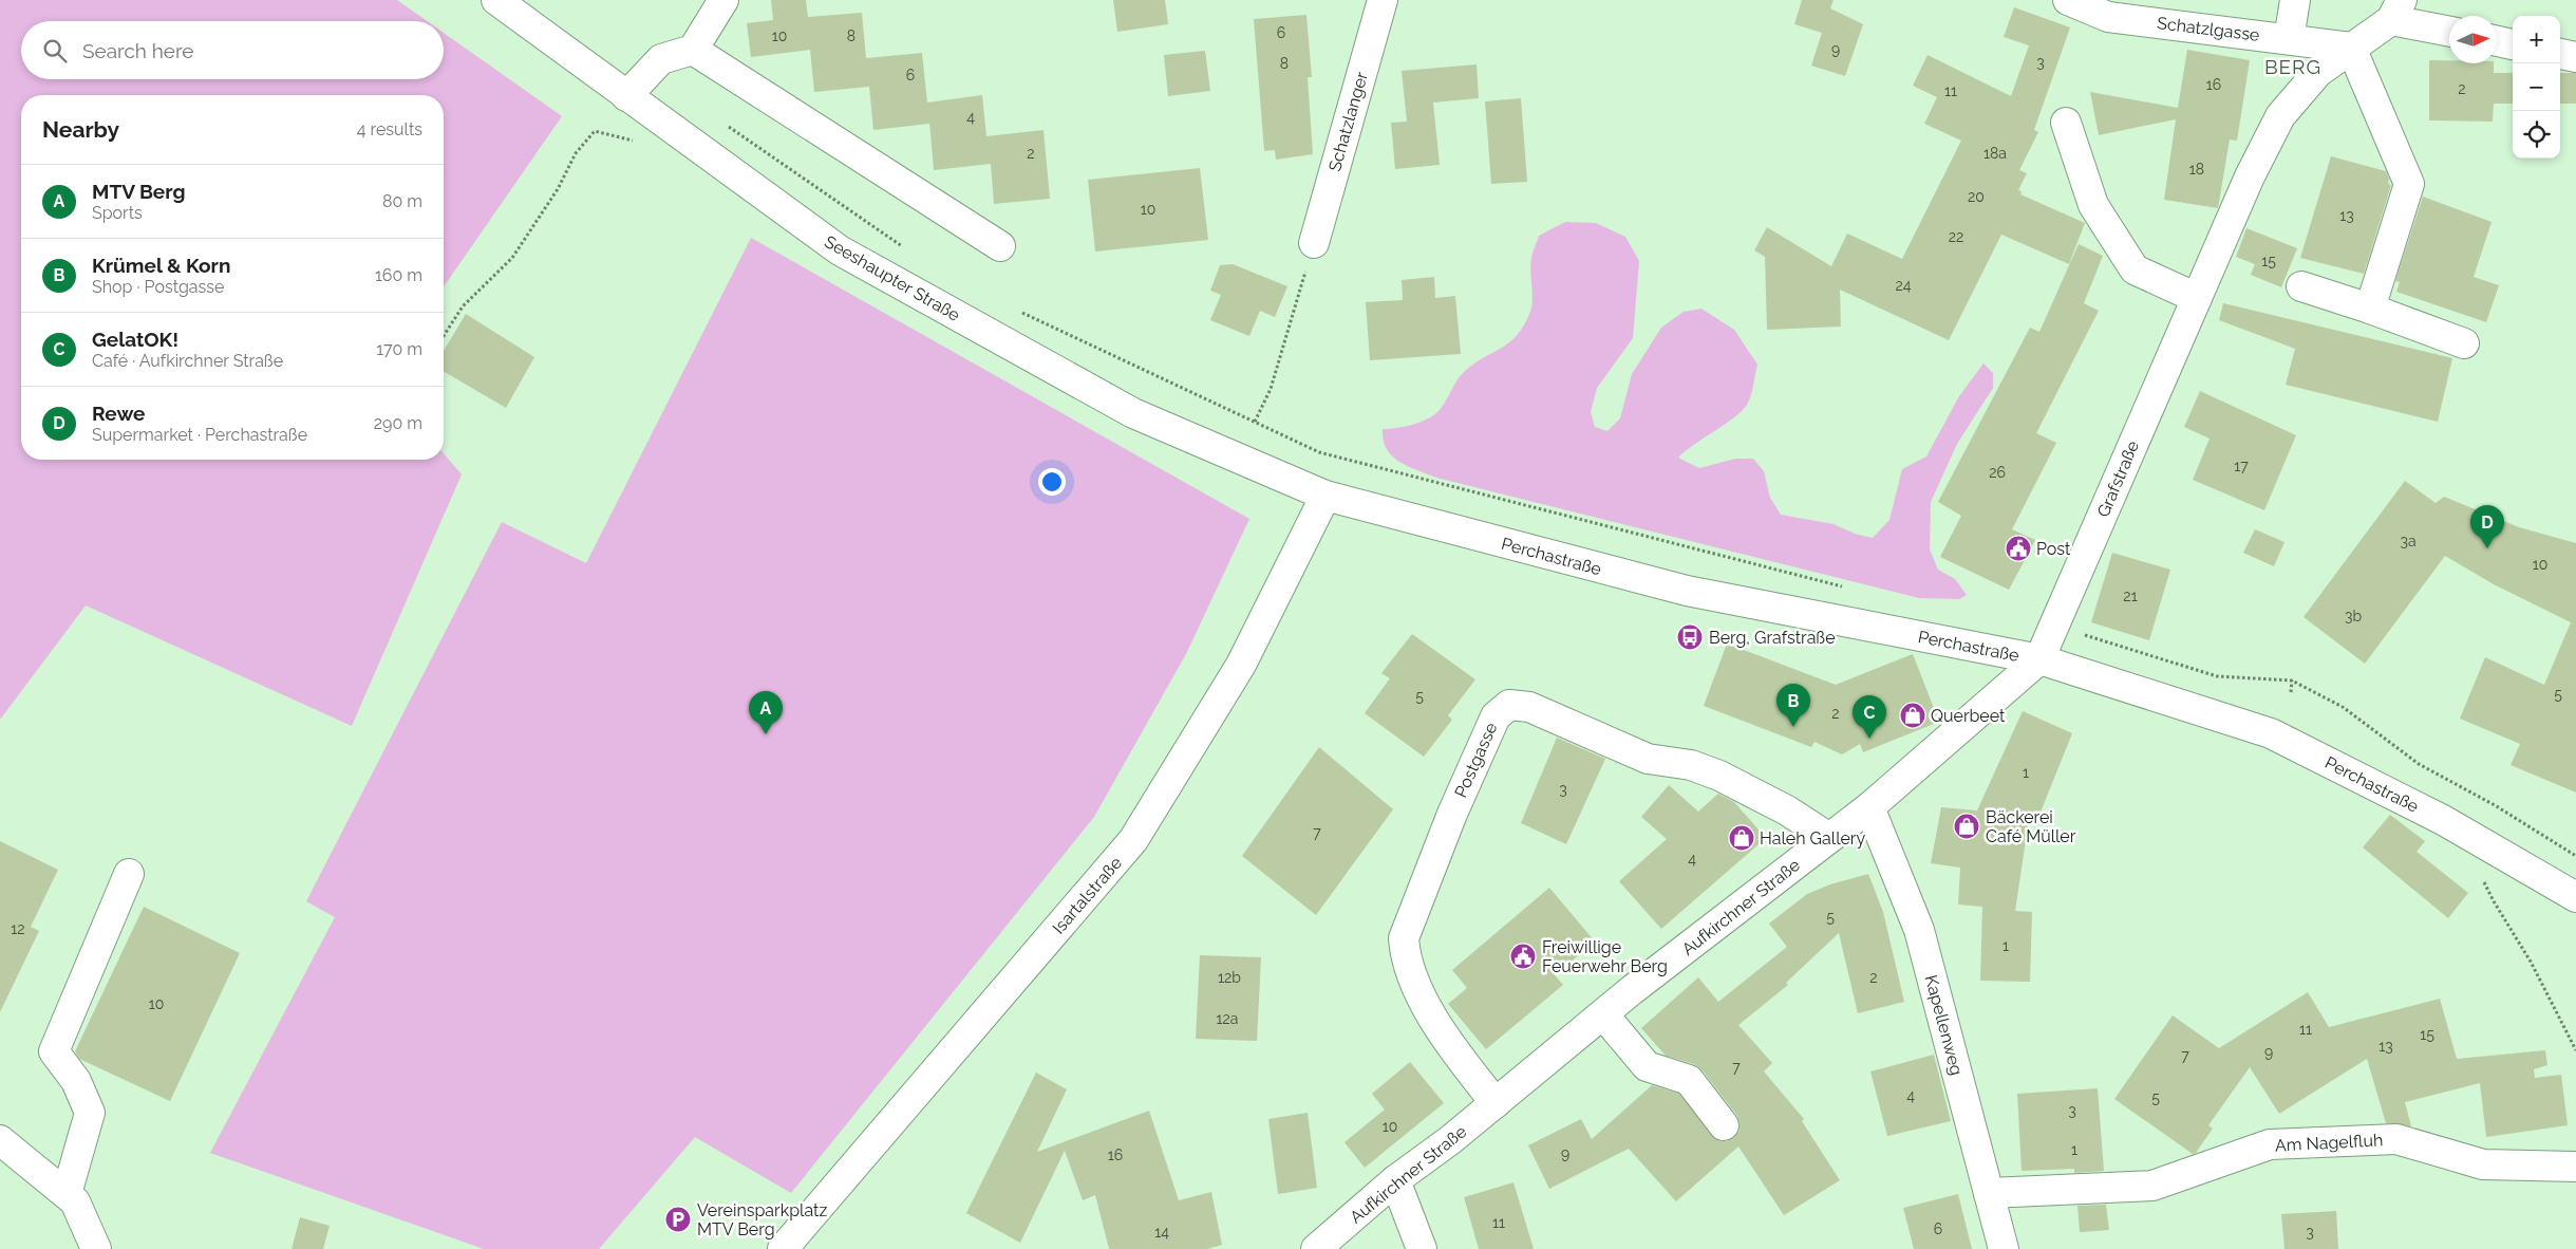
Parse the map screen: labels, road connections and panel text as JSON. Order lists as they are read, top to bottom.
{
  "streets": {
    "street": [
      "Schatzlgasse",
      "Schatzlanger",
      "Seeshaupter Straße",
      "Grafstraße",
      "Perchastraße",
      "Postgasse",
      "Isartalstraße",
      "Aufkirchner Straße",
      "Kapellenweg",
      "Am Nagelfluh"
    ]
  },
  "crossings": [
    ["Schatzlgasse", "Grafstraße"],
    ["Seeshaupter Straße", "Perchastraße"],
    ["Seeshaupter Straße", "Isartalstraße"],
    ["Grafstraße", "Perchastraße"],
    ["Grafstraße", "Aufkirchner Straße"],
    ["Perchastraße", "Isartalstraße"],
    ["Perchastraße", "Aufkirchner Straße"],
    ["Postgasse", "Aufkirchner Straße"],
    ["Aufkirchner Straße", "Kapellenweg"],
    ["Kapellenweg", "Am Nagelfluh"]
  ],
  "districts": ["BERG"],
  "places": {
    "public building": ["Post", "Freiwillige Feuerwehr Berg"],
    "bus stop": ["Berg, Grafstraße"],
    "shop": ["Querbeet", "Bäckerei Café Müller", "Haleh Gallery"],
    "parking": ["Vereinsparkplatz MTV Berg"]
  },
  "house_numbers": [
    "6",
    "10",
    "8",
    "9",
    "3",
    "8",
    "6",
    "16",
    "2",
    "11",
    "4",
    "2",
    "18a",
    "18",
    "20",
    "10",
    "13",
    "22",
    "15",
    "24",
    "17",
    "26",
    "3a",
    "10",
    "21",
    "3b",
    "5",
    "5",
    "2",
    "1",
    "3",
    "7",
    "4",
    "5",
    "12",
    "1",
    "12b",
    "2",
    "10",
    "12a",
    "11",
    "15",
    "13",
    "9",
    "7",
    "7",
    "4",
    "5",
    "3",
    "10",
    "1",
    "9",
    "16",
    "11",
    "6",
    "14",
    "3"
  ],
  "north": "right",
  "page": {
    "map_buttons": ["+", "−"],
    "search": "Search here",
    "heading": ["Nearby", "4 results"],
    "list": [
      {
        "mark": "A",
        "name": "MTV Berg",
        "note": "Sports",
        "value": "80 m"
      },
      {
        "mark": "B",
        "name": "Krümel & Korn",
        "note": "Shop · Postgasse",
        "value": "160 m"
      },
      {
        "mark": "C",
        "name": "GelatOK!",
        "note": "Café · Aufkirchner Straße",
        "value": "170 m"
      },
      {
        "mark": "D",
        "name": "Rewe",
        "note": "Supermarket · Perchastraße",
        "value": "290 m"
      }
    ],
    "pins": [
      "D",
      "B",
      "A",
      "C"
    ]
  }
}
